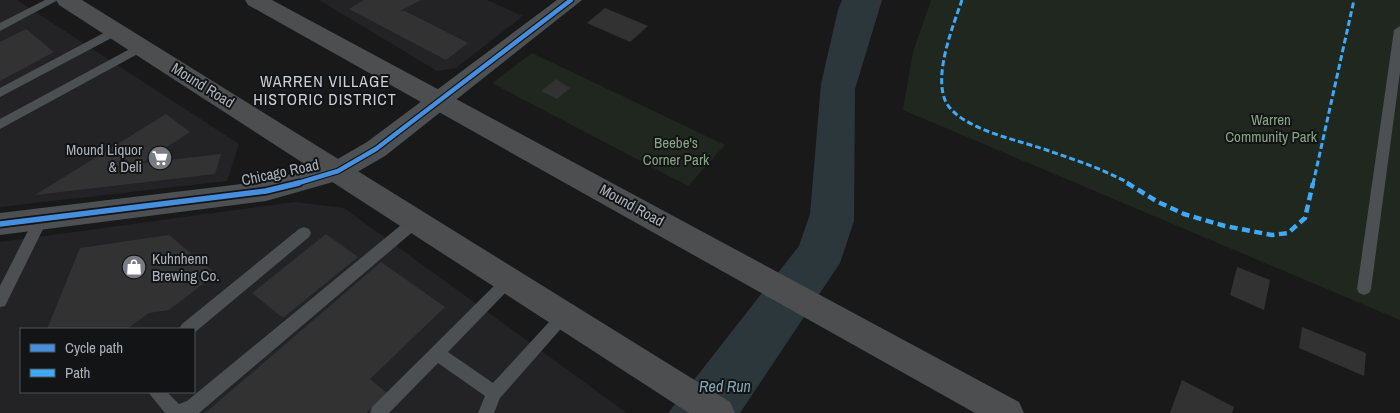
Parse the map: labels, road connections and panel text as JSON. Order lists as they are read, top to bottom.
{
  "streets": {
    "main road": ["Mound Road"],
    "street": ["Chicago Road"]
  },
  "crossings": [
    ["Mound Road", "Chicago Road"]
  ],
  "districts": ["WARREN VILLAGE HISTORIC DISTRICT"],
  "water": ["Red Run"],
  "parks": ["Warren Community Park", "Beebe's Corner Park"],
  "places": {
    "supermarket": ["Mound Liquor & Deli"],
    "shop": ["Kuhnhenn Brewing Co."]
  },
  "legend": ["Cycle path", "Path"]
}
